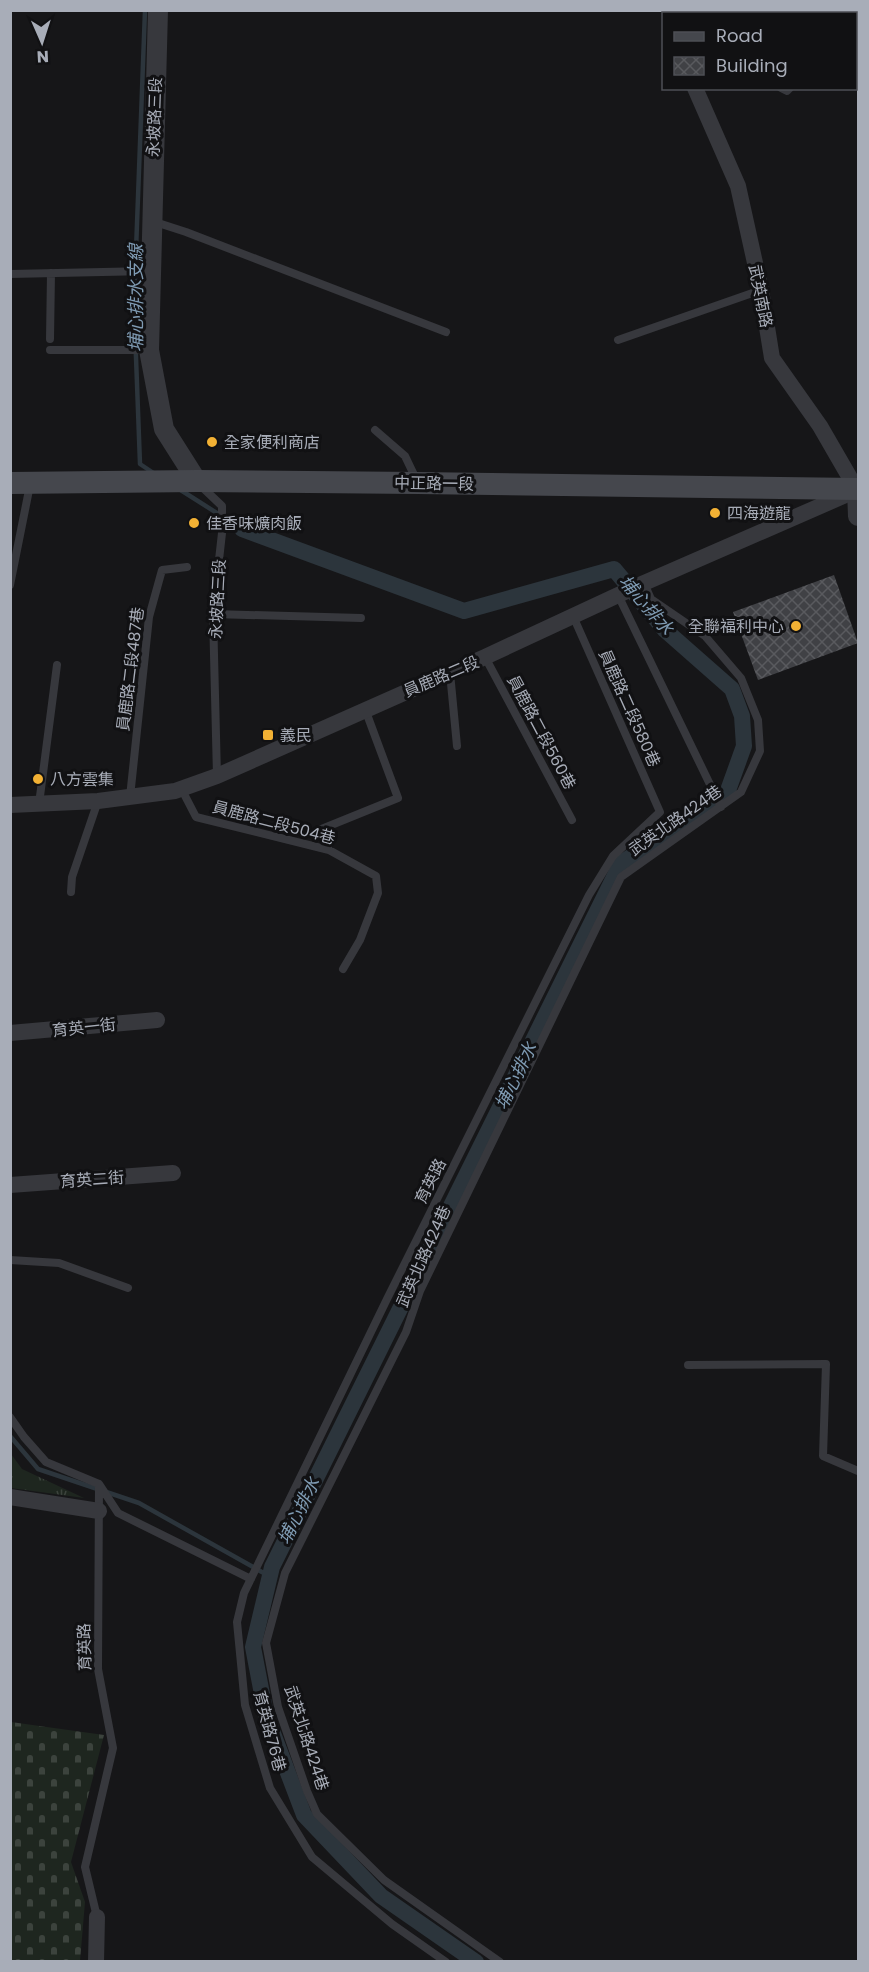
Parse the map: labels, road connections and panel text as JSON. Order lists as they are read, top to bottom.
{
  "streets": {
    "main road": ["中正路一段"],
    "street": [
      "永坡路三段",
      "武英南路",
      "員鹿路二段",
      "育英一街",
      "育英二街"
    ],
    "lane": [
      "員鹿路二段487巷",
      "員鹿路二段580巷",
      "員鹿路二段560巷",
      "武英北路424巷",
      "員鹿路二段504巷",
      "育英路",
      "育英路76巷"
    ]
  },
  "crossings": [
    ["永坡路三段", "中正路一段"],
    ["永坡路三段", "員鹿路二段"],
    ["武英南路", "中正路一段"],
    ["武英南路", "員鹿路二段"],
    ["中正路一段", "員鹿路二段"],
    ["員鹿路二段487巷", "員鹿路二段"],
    ["員鹿路二段", "員鹿路二段580巷"],
    ["員鹿路二段", "員鹿路二段560巷"],
    ["員鹿路二段", "武英北路424巷"],
    ["員鹿路二段", "員鹿路二段504巷"],
    ["員鹿路二段580巷", "育英路"],
    ["育英路", "育英路76巷"]
  ],
  "water": ["埔心排水支線", "埔心排水"],
  "places": {
    "other": [
      "全家便利商店",
      "四海遊龍",
      "佳香味爌肉飯",
      "全聯福利中心",
      "八方雲集"
    ],
    "transit": ["義民"]
  },
  "legend": ["Road", "Building"],
  "north": "bottom"
}
